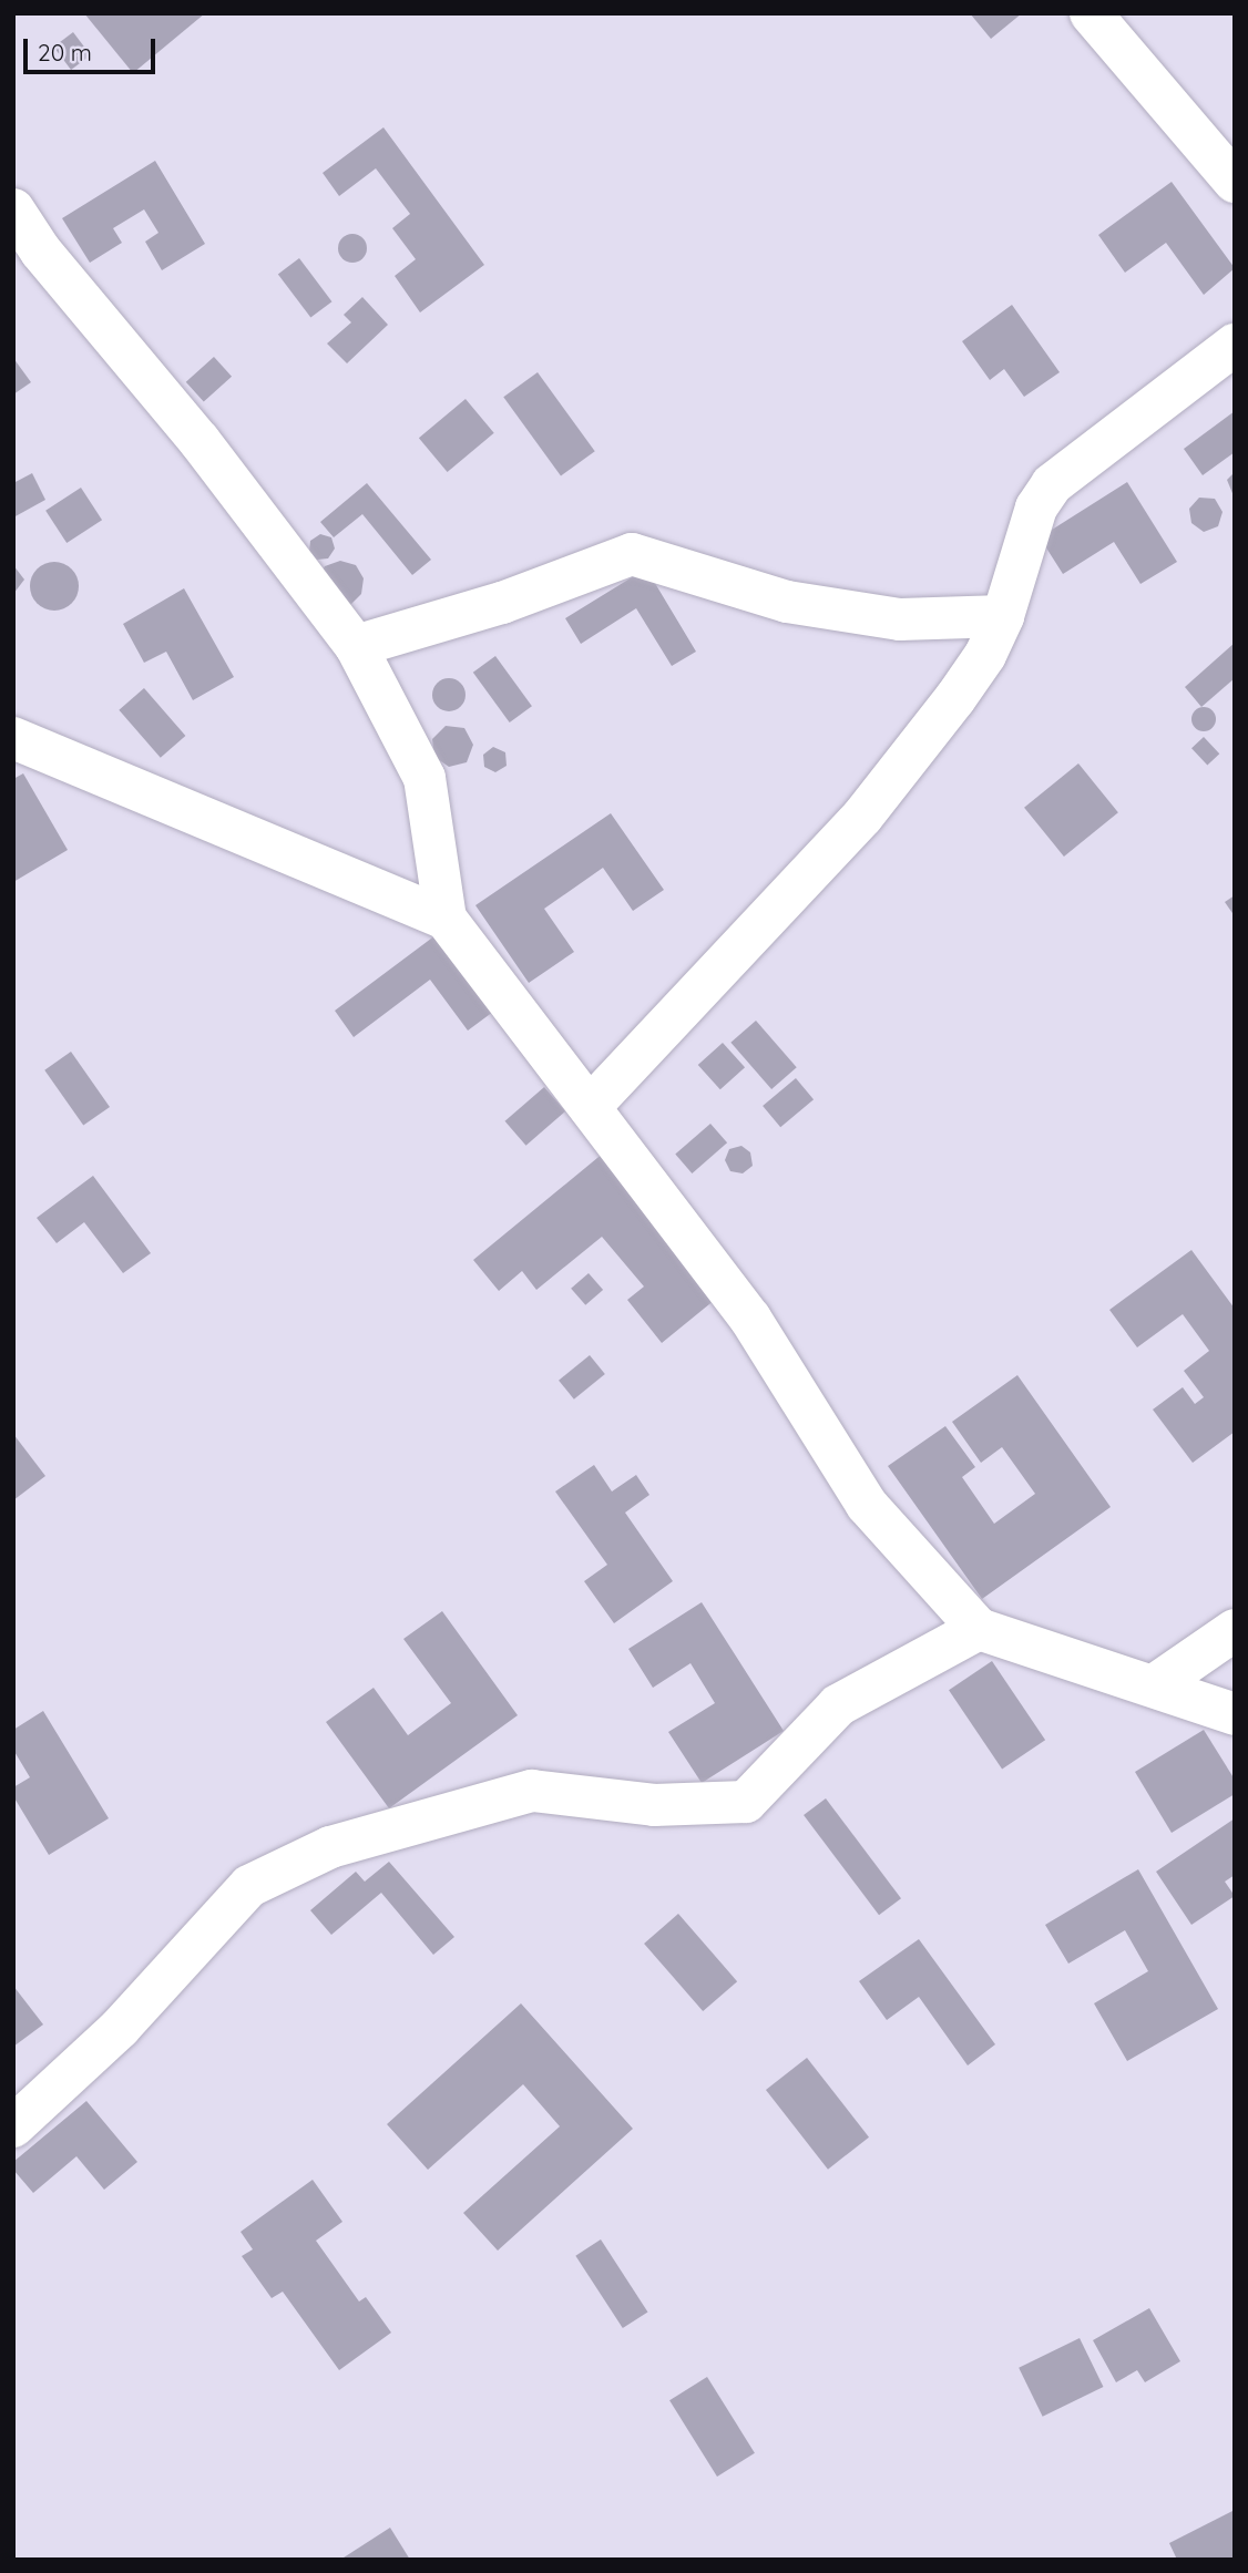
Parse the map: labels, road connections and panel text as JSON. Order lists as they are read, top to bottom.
{
  "scale_bar": "20 m"
}
